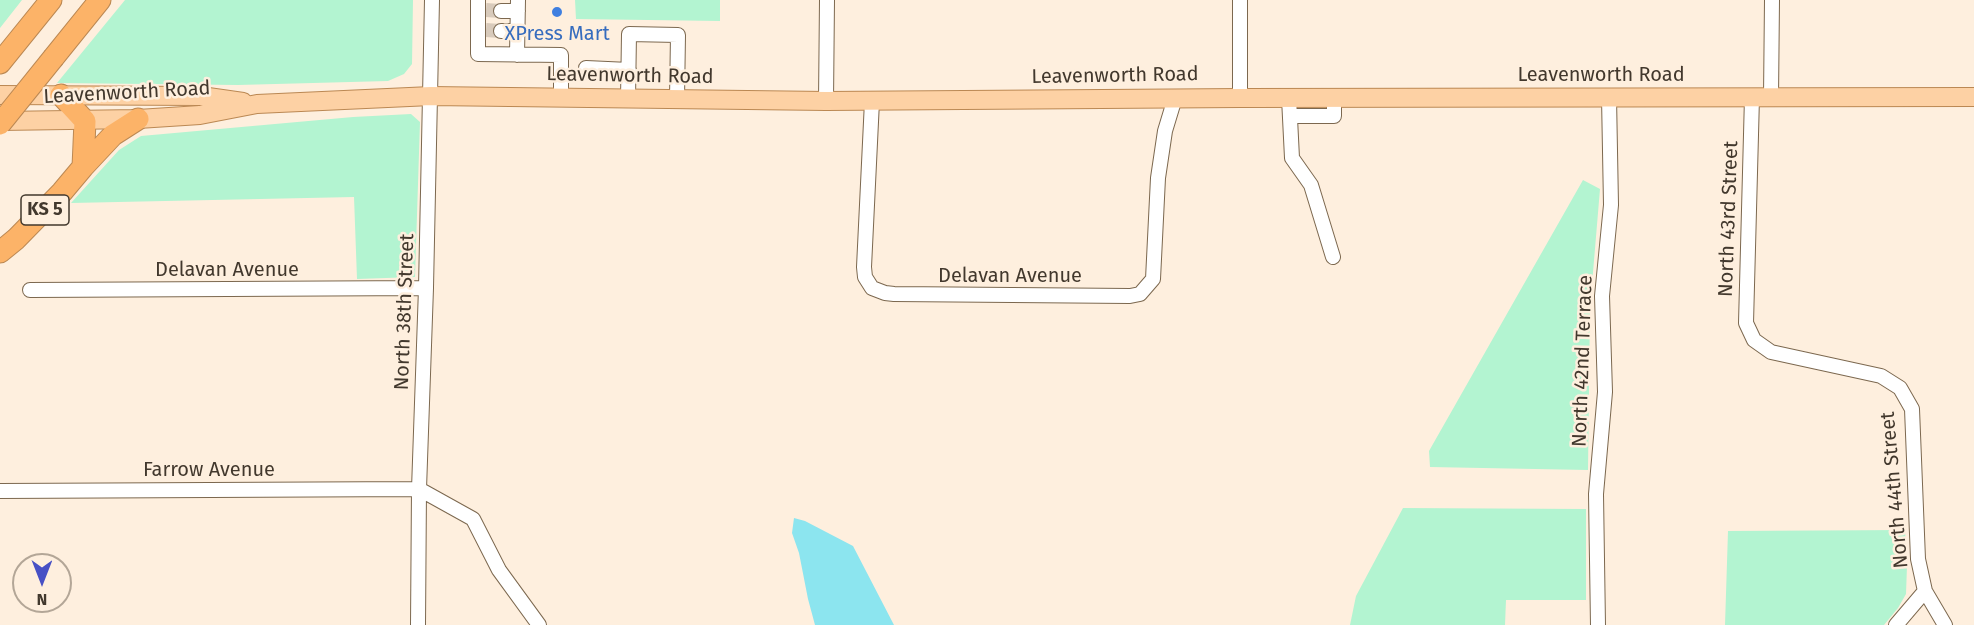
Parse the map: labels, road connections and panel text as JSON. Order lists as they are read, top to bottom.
{
  "streets": {
    "highway": ["KS 5"],
    "main road": ["Leavenworth Road"],
    "street": [
      "North 43rd Street",
      "Delavan Avenue",
      "North 38th Street",
      "North 42nd Terrace",
      "Farrow Avenue",
      "North 44th Street"
    ]
  },
  "crossings": [
    ["Leavenworth Road", "KS 5"],
    ["Leavenworth Road", "North 43rd Street"],
    ["Leavenworth Road", "Delavan Avenue"],
    ["Leavenworth Road", "North 38th Street"],
    ["Leavenworth Road", "North 42nd Terrace"],
    ["North 43rd Street", "North 44th Street"],
    ["Delavan Avenue", "North 38th Street"],
    ["North 38th Street", "Farrow Avenue"]
  ],
  "places": ["XPress Mart"],
  "north": "bottom"
}
